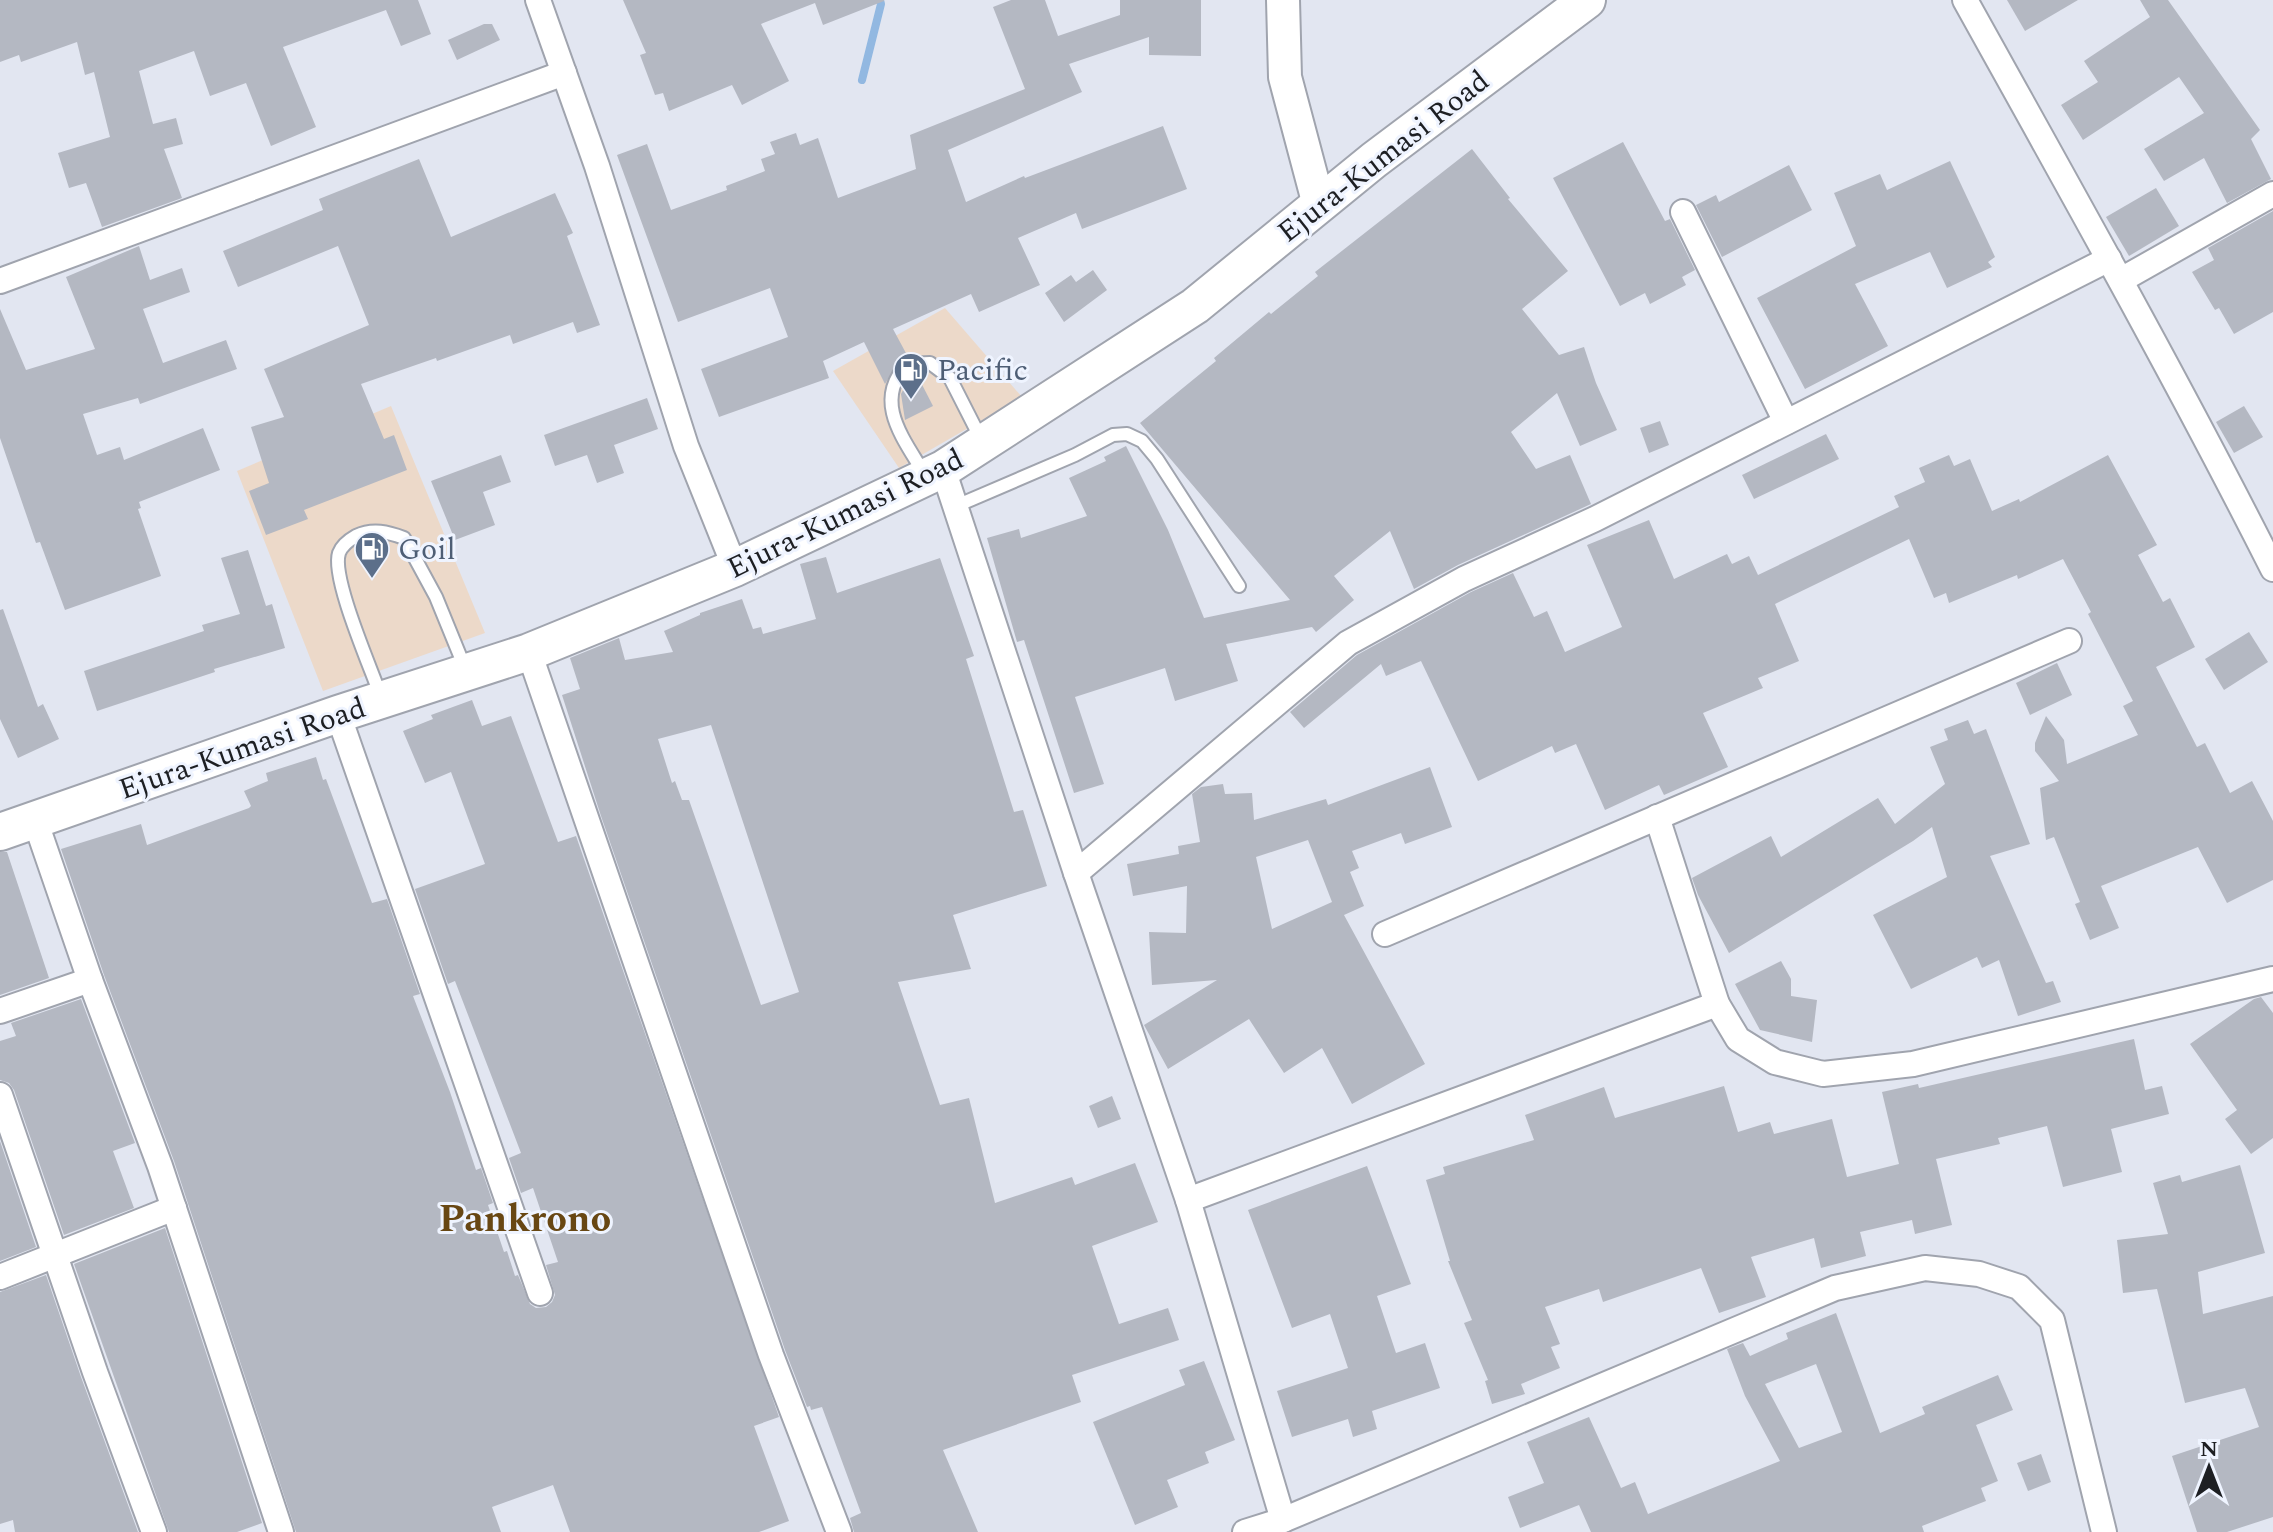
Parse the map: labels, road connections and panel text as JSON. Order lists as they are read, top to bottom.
{
  "streets": {
    "main road": ["Ejura-Kumasi Road"]
  },
  "districts": ["Pankrono"],
  "places": {
    "fuel station": ["Pacific", "Goil"]
  },
  "north": "top"
}
